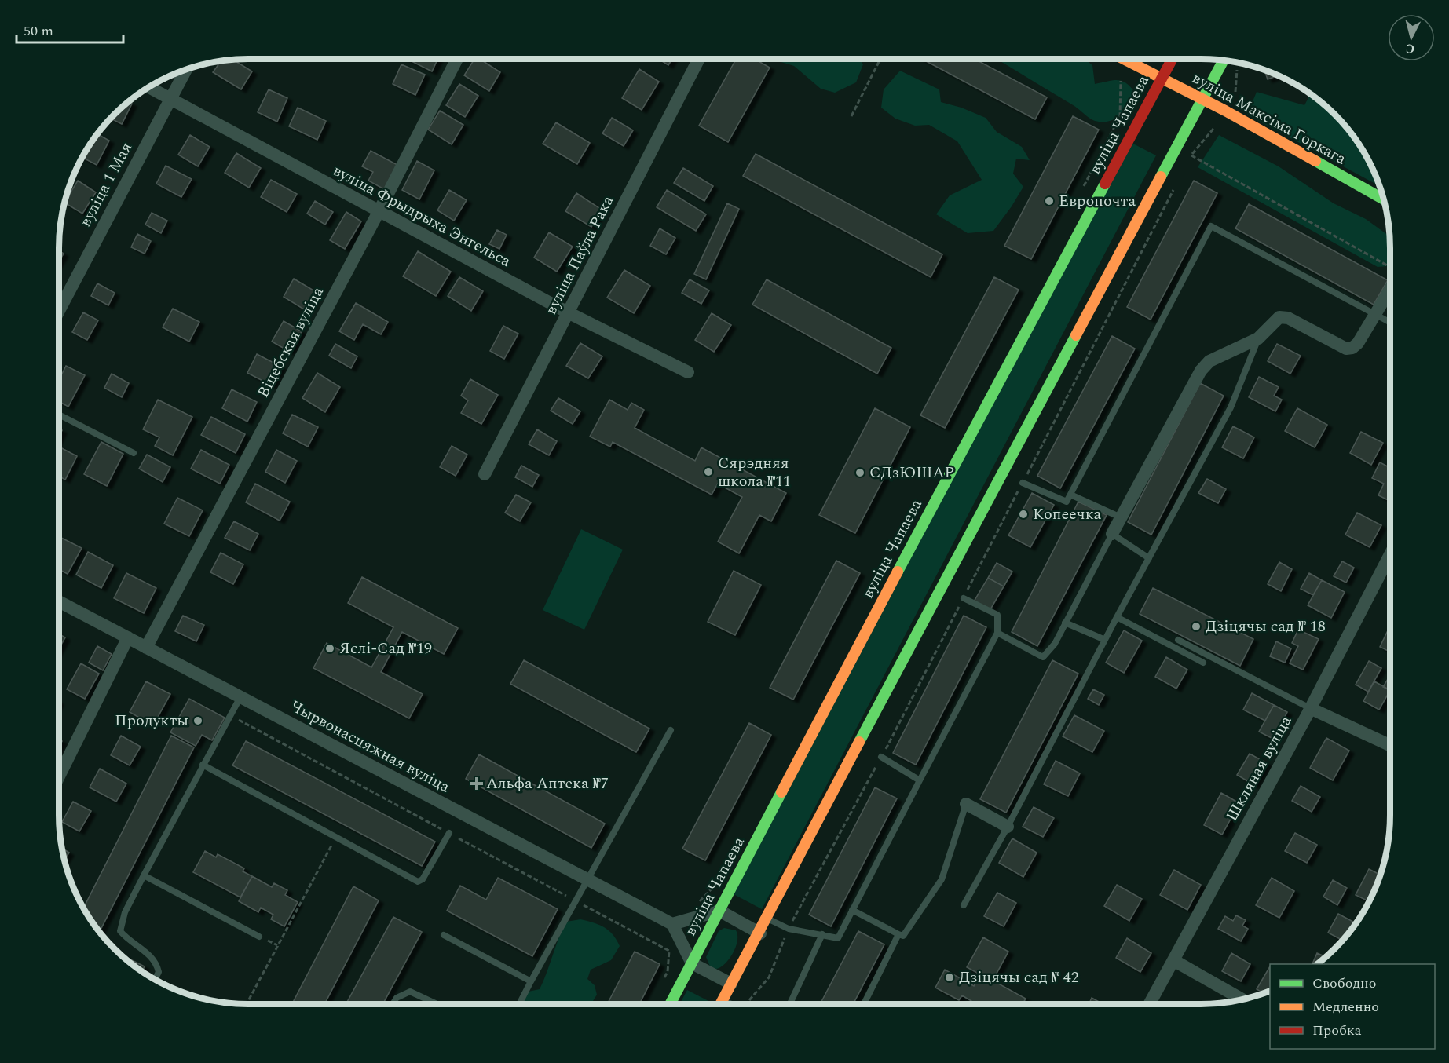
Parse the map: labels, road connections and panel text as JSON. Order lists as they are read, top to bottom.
{
  "streets": {
    "main road": ["вуліца Максіма Горкага", "вуліца Чапаева"],
    "street": [
      "вуліца 1 Мая",
      "вуліца Фрыдрыха Энгельса",
      "вуліца Паўла Рака",
      "Віцебская вуліца",
      "Чырвонасцяжная вуліца",
      "Шкляная вуліца"
    ]
  },
  "crossings": [
    ["вуліца Максіма Горкага", "вуліца Чапаева"],
    ["вуліца 1 Мая", "вуліца Фрыдрыха Энгельса"],
    ["вуліца Фрыдрыха Энгельса", "вуліца Паўла Рака"],
    ["вуліца Фрыдрыха Энгельса", "Віцебская вуліца"],
    ["Віцебская вуліца", "Чырвонасцяжная вуліца"]
  ],
  "places": {
    "other": [
      "Европочта",
      "Сярэдняя школа №11",
      "СДзЮШАР",
      "Копеечка",
      "Дзіцячы сад № 18",
      "Яслі-Сад №19",
      "Продукты",
      "Дзіцячы сад № 42"
    ],
    "health": ["Альфа Аптека №7"]
  },
  "legend": ["Свободно", "Медленно", "Пробка"],
  "scale_bar": "50 m",
  "north": "bottom"
}
